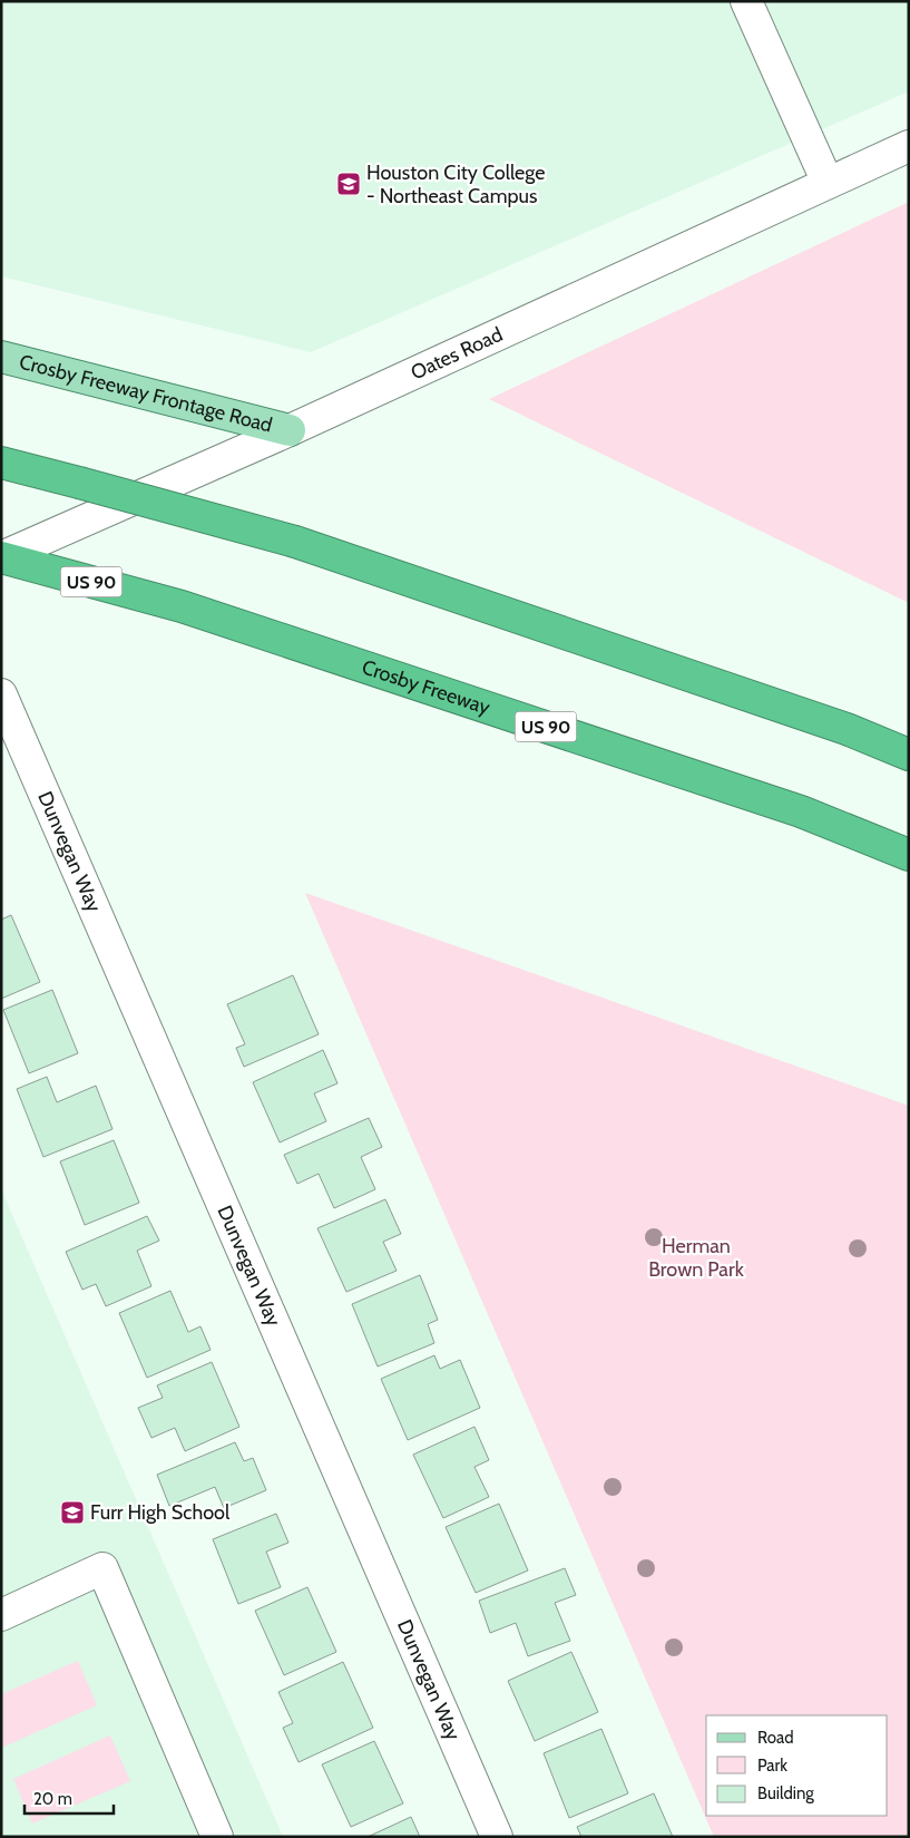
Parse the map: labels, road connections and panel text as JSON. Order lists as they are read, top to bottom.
{
  "streets": {
    "highway": ["US 90", "Crosby Freeway"],
    "main road": ["Crosby Freeway Frontage Road"],
    "street": ["Oates Road", "Dunvegan Way"]
  },
  "crossings": [
    ["Oates Road", "Crosby Freeway Frontage Road"],
    ["Oates Road", "Crosby Freeway"]
  ],
  "parks": ["Herman Brown Park"],
  "places": {
    "school or university": ["Houston City College - Northeast Campus", "Furr High School"]
  },
  "legend": ["Road", "Park", "Building"],
  "scale_bar": "20 m"
}
